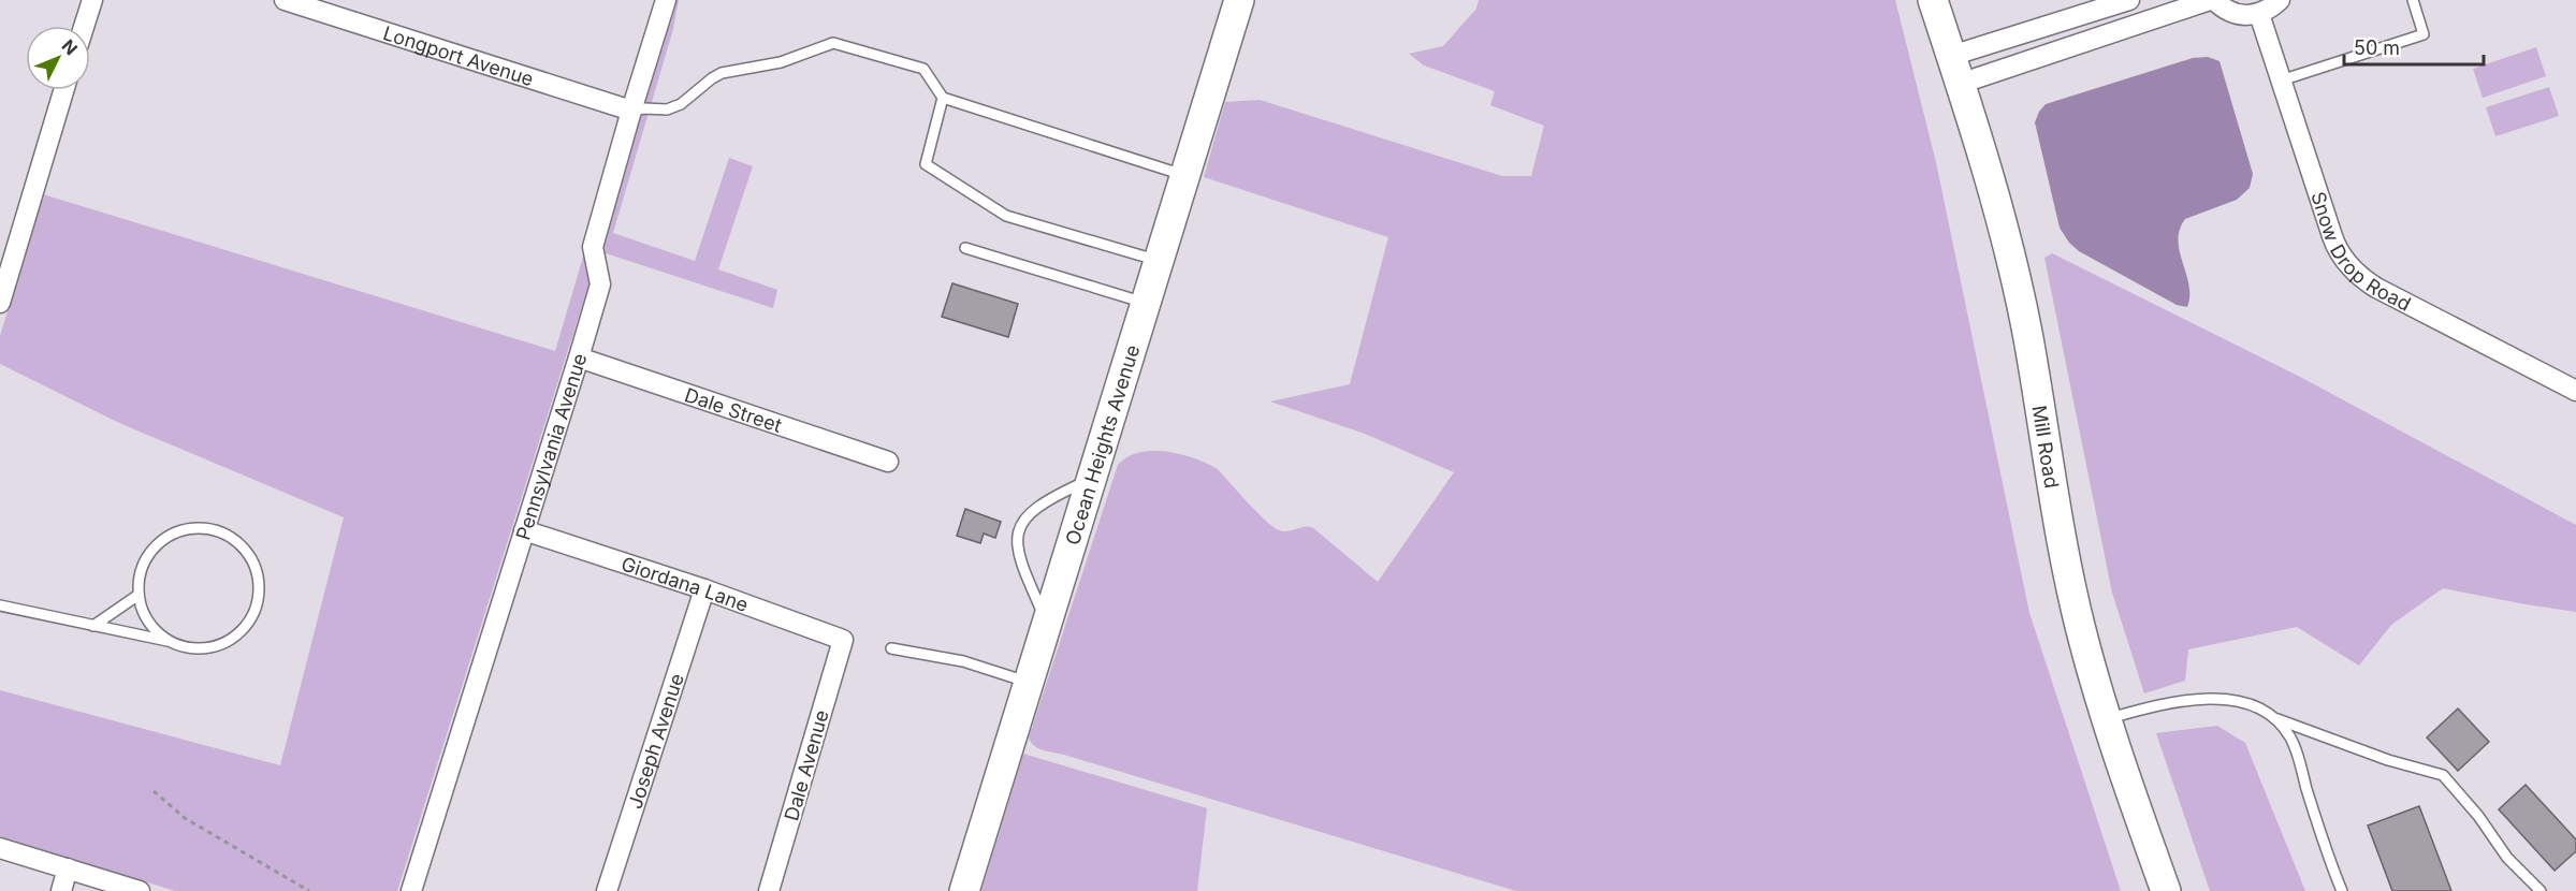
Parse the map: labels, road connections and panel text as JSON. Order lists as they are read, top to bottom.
{
  "streets": {
    "main road": ["Ocean Heights Avenue", "Mill Road"],
    "street": [
      "Longport Avenue",
      "Snow Drop Road",
      "Dale Street",
      "Pennsylvania Avenue",
      "Giordana Lane",
      "Joseph Avenue",
      "Dale Avenue"
    ]
  },
  "crossings": [
    ["Longport Avenue", "Pennsylvania Avenue"],
    ["Dale Street", "Pennsylvania Avenue"],
    ["Pennsylvania Avenue", "Giordana Lane"],
    ["Giordana Lane", "Joseph Avenue"],
    ["Giordana Lane", "Dale Avenue"]
  ],
  "scale_bar": "50 m",
  "north": "top right"
}
